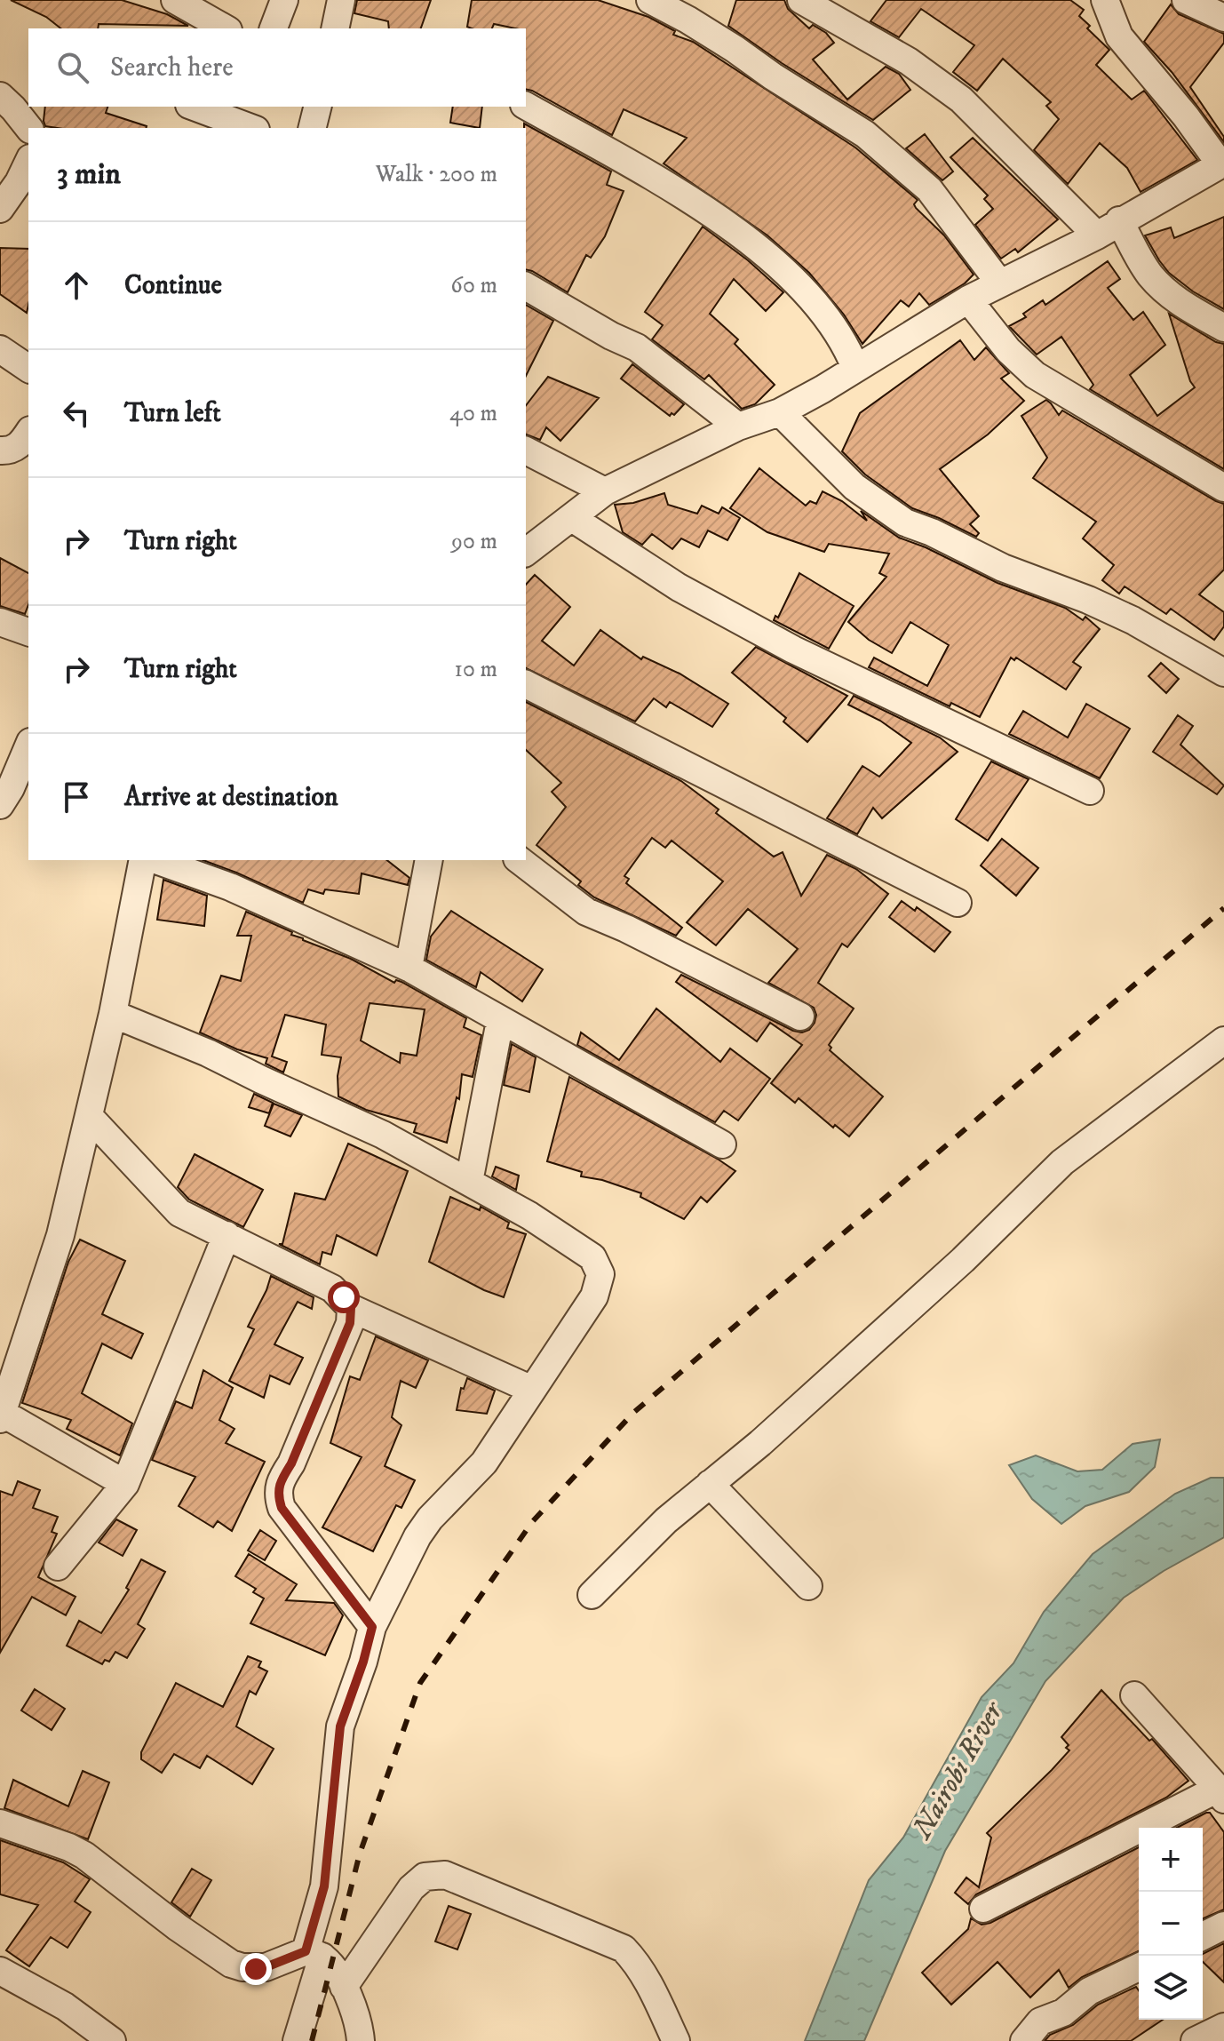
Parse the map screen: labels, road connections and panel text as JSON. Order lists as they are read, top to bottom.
{
  "water": ["Nairobi River"],
  "page": {
    "search": "Search here",
    "heading": ["3 min", "Walk · 200 m"],
    "list": [
      ["Continue", "60 m"],
      ["Turn left", "40 m"],
      ["Turn right", "90 m"],
      ["Turn right", "10 m"],
      "Arrive at destination"
    ],
    "map_buttons": ["+", "−"]
  }
}
